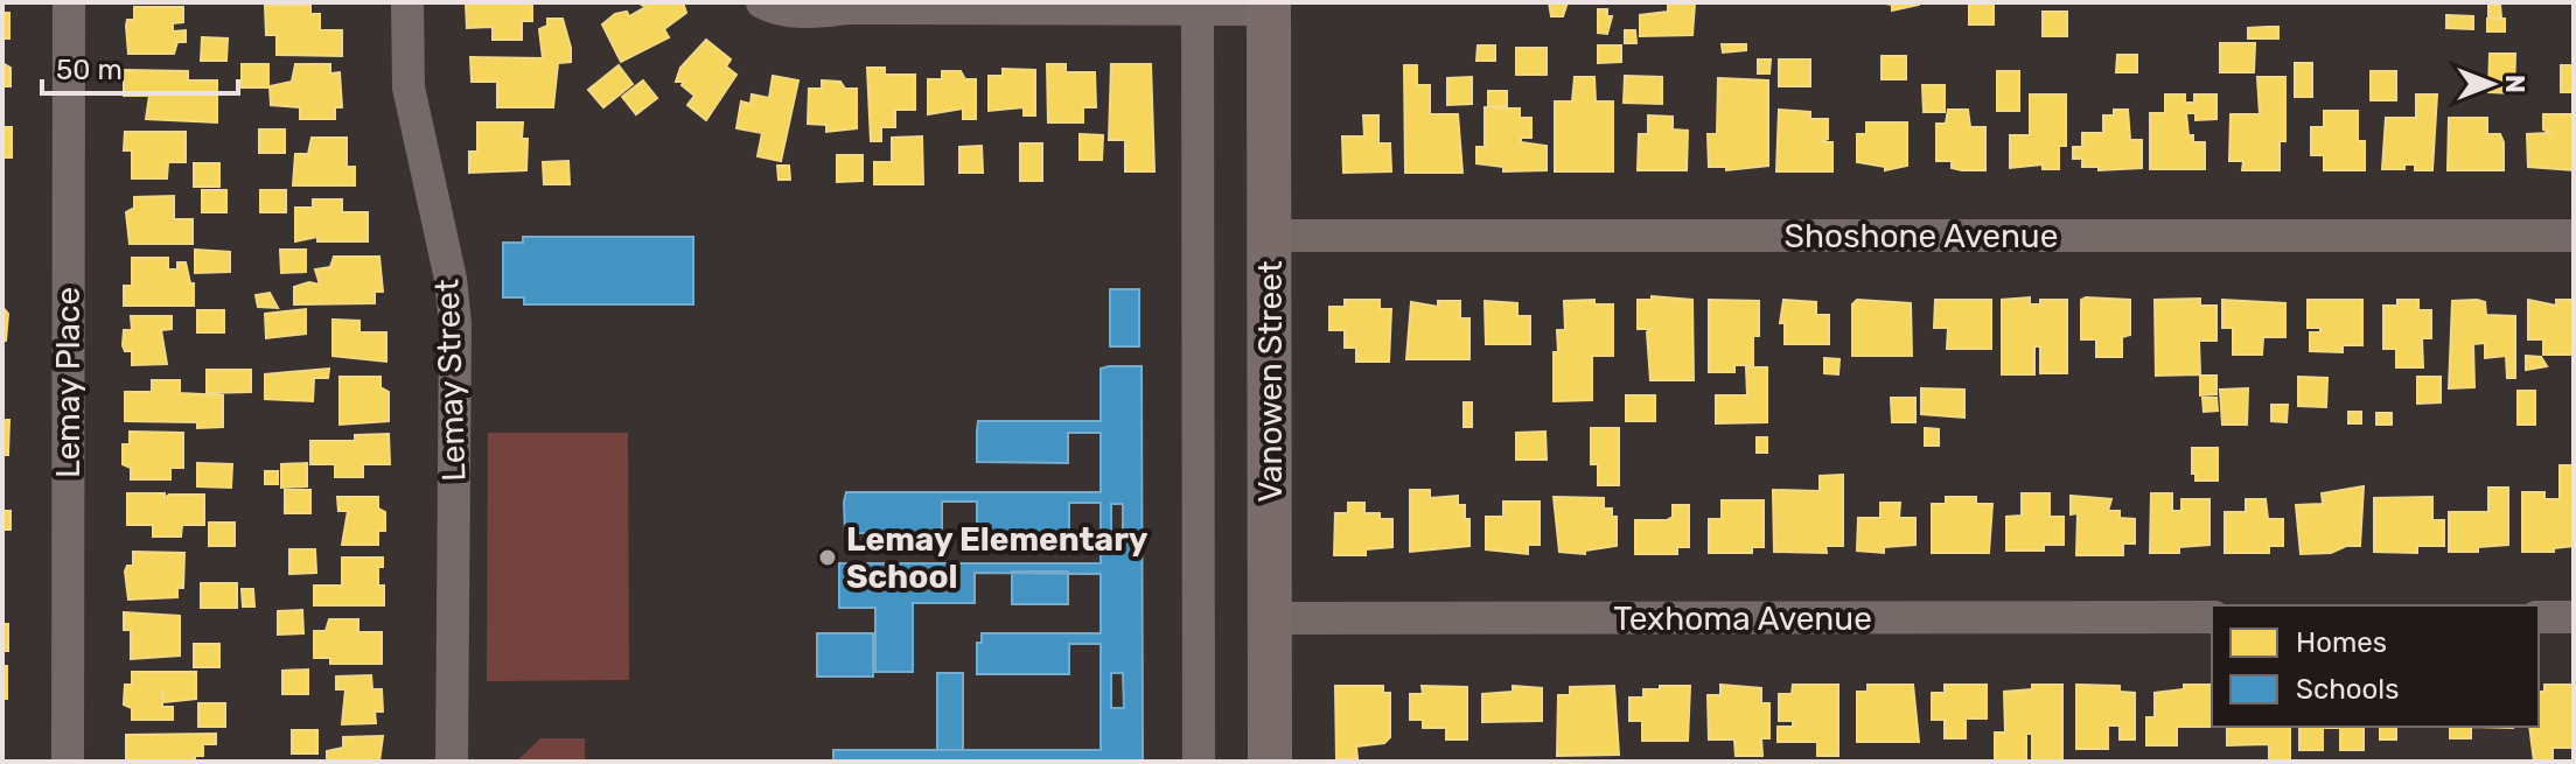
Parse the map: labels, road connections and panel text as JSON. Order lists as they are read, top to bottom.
{
  "streets": {
    "main road": ["Vanowen Street"],
    "street": [
      "Shoshone Avenue",
      "Lemay Street",
      "Lemay Place",
      "Texhoma Avenue"
    ]
  },
  "crossings": [
    ["Shoshone Avenue", "Vanowen Street"],
    ["Vanowen Street", "Texhoma Avenue"]
  ],
  "places": ["Lemay Elementary School"],
  "legend": ["Homes", "Schools"],
  "scale_bar": "50 m",
  "north": "right"
}
